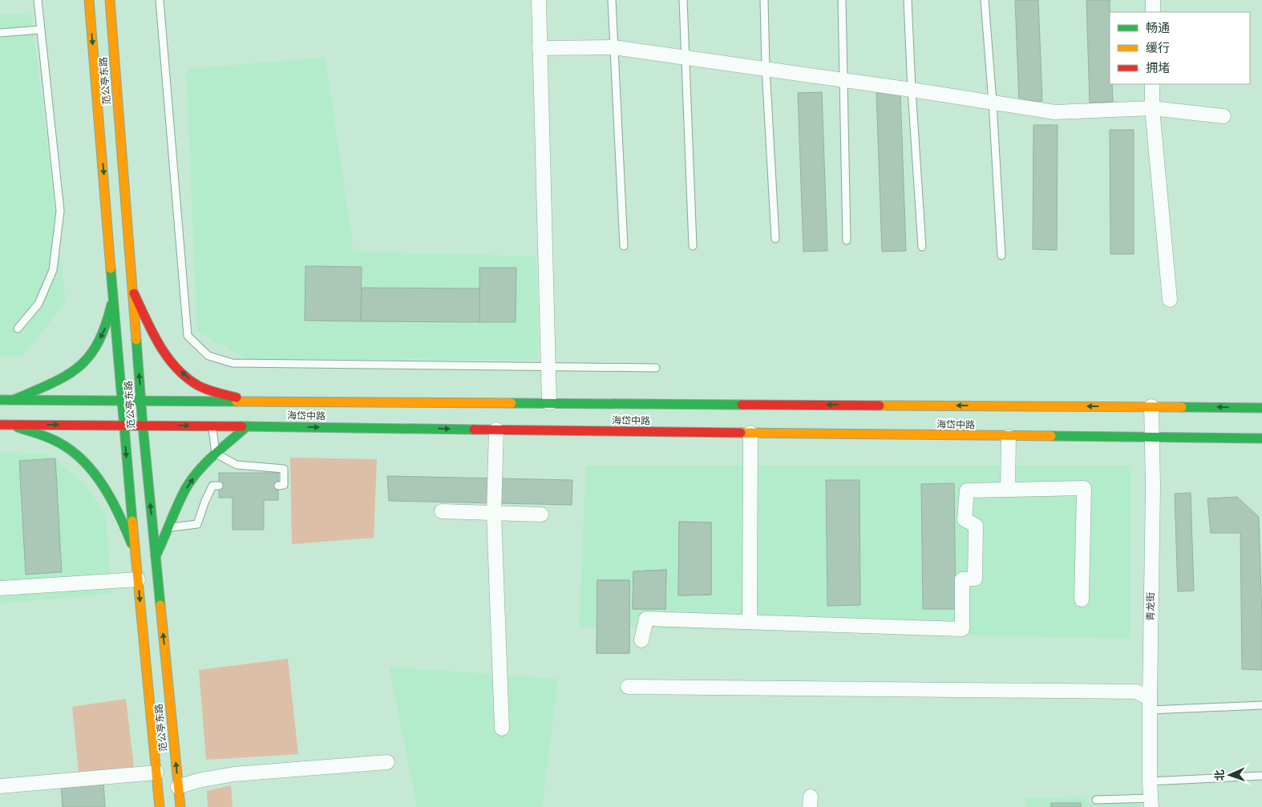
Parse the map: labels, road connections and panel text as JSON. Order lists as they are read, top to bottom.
{
  "streets": {
    "main road": ["范公亭东路", "海岱中路"],
    "street": ["青龙街"]
  },
  "crossings": [
    ["范公亭东路", "海岱中路"],
    ["海岱中路", "青龙街"]
  ],
  "legend": ["畅通", "缓行", "拥堵"],
  "north": "left"
}
